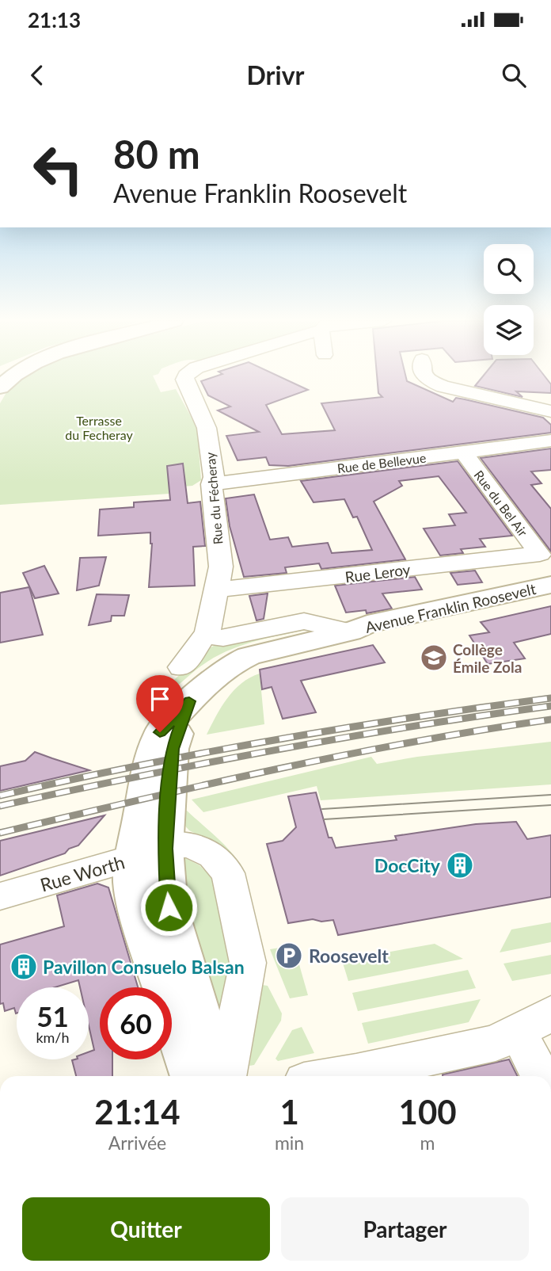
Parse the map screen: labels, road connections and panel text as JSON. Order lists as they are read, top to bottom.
{
  "streets": {
    "main road": ["Avenue Franklin Roosevelt"],
    "street": [
      "Rue de Bellevue",
      "Rue du Fécheray",
      "Rue du Bel Air",
      "Rue Leroy",
      "Rue Worth"
    ]
  },
  "crossings": [
    ["Rue de Bellevue", "Rue du Fécheray"],
    ["Rue de Bellevue", "Rue du Bel Air"],
    ["Rue du Fécheray", "Rue Leroy"],
    ["Rue du Bel Air", "Rue Leroy"],
    ["Avenue Franklin Roosevelt", "Rue Worth"]
  ],
  "parks": ["Terrasse du Fecheray"],
  "places": {
    "school or university": ["Collège Émile Zola"],
    "building": ["DocCity", "Pavillon Consuelo Balsan"],
    "parking": ["Roosevelt"]
  },
  "page": {
    "status": "21:13",
    "header": "Drivr",
    "turn": ["80 m", "Avenue Franklin Roosevelt"],
    "speed": "51 km/h",
    "limit": "60",
    "eta": [
      "21:14",
      "Arrivée",
      "1",
      "min",
      "100",
      "m"
    ],
    "buttons": ["Quitter", "Partager"]
  }
}
